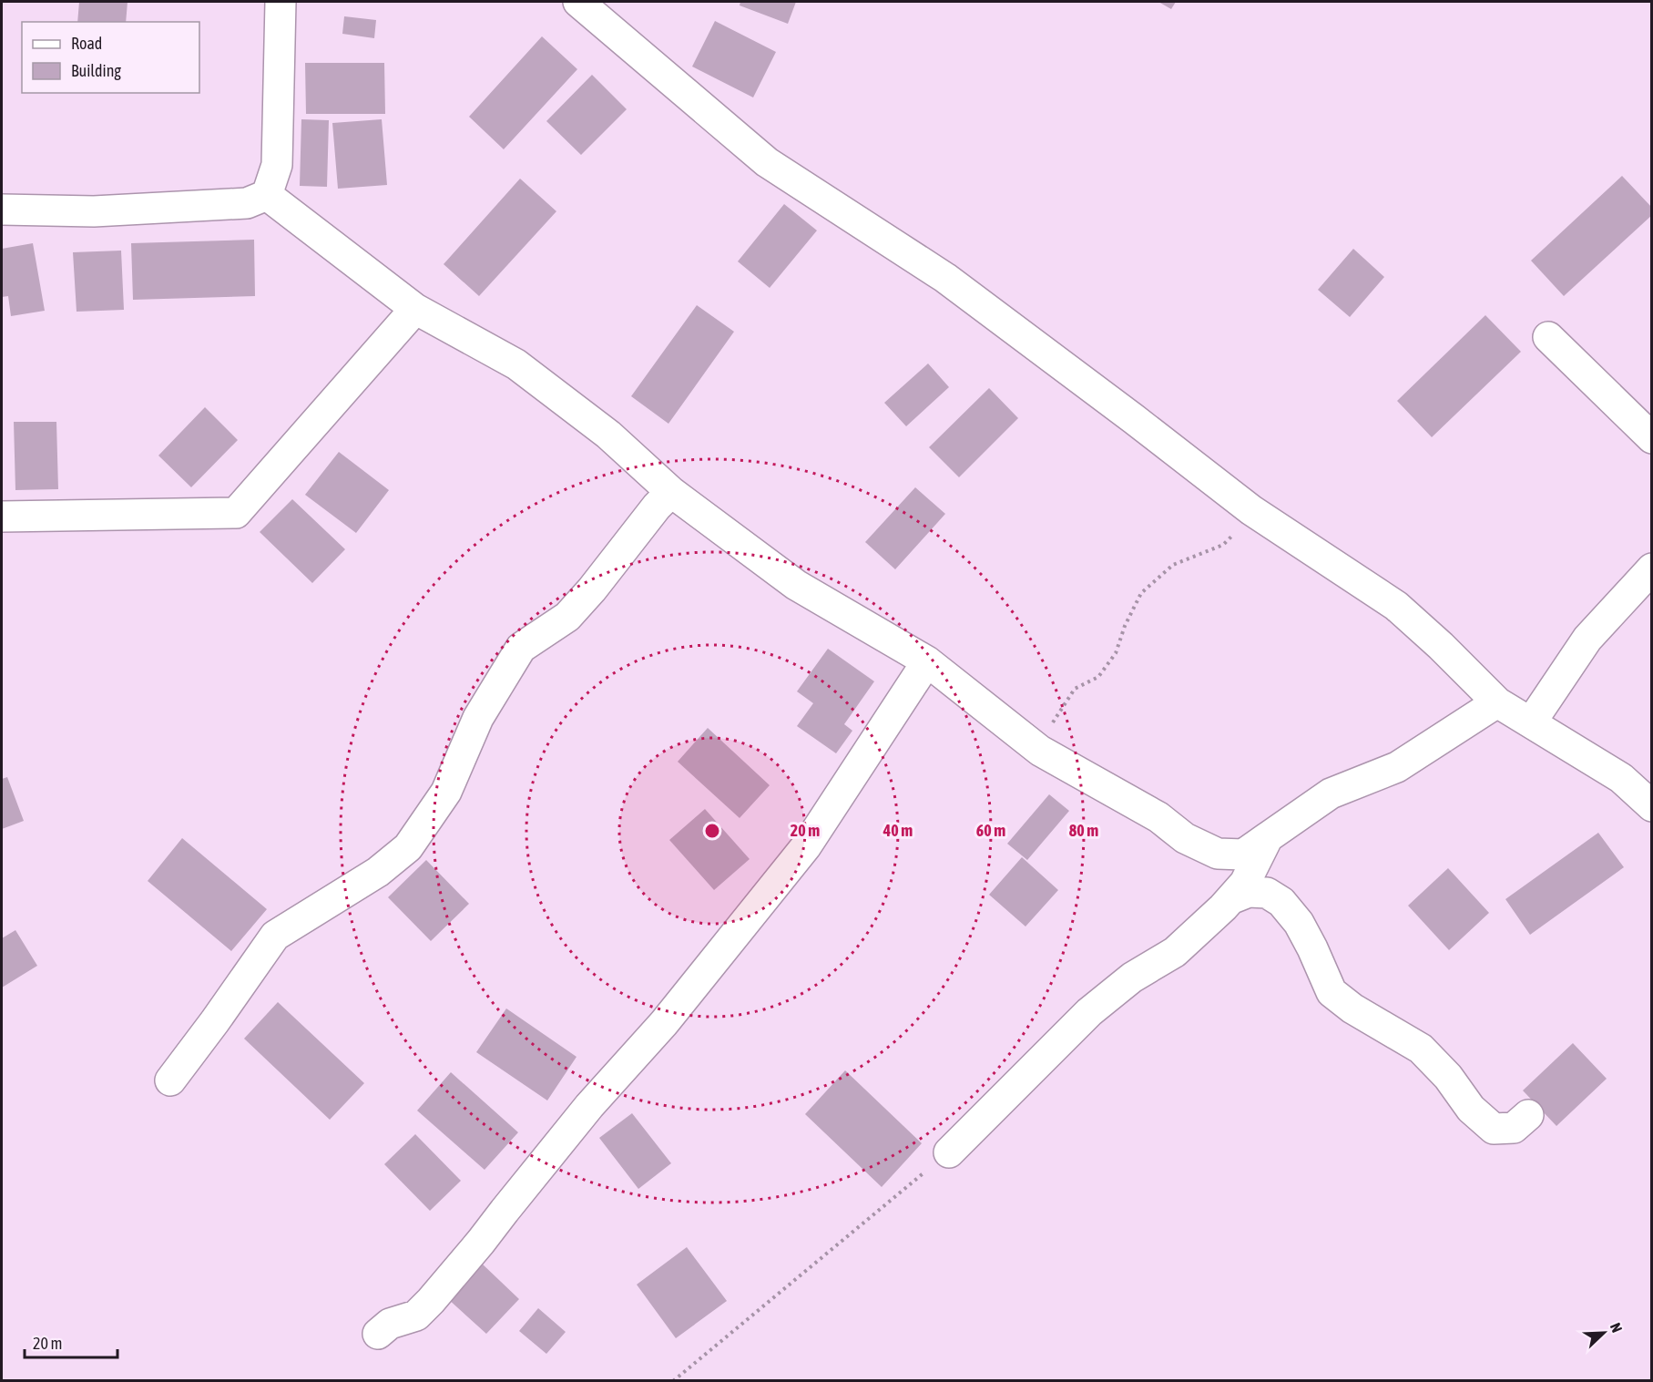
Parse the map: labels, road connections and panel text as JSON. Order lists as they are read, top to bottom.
{
  "legend": ["Road", "Building"],
  "scale_bar": "20 m",
  "north": "top right",
  "rings": [
    "20 m",
    "40 m",
    "60 m",
    "80 m"
  ]
}
